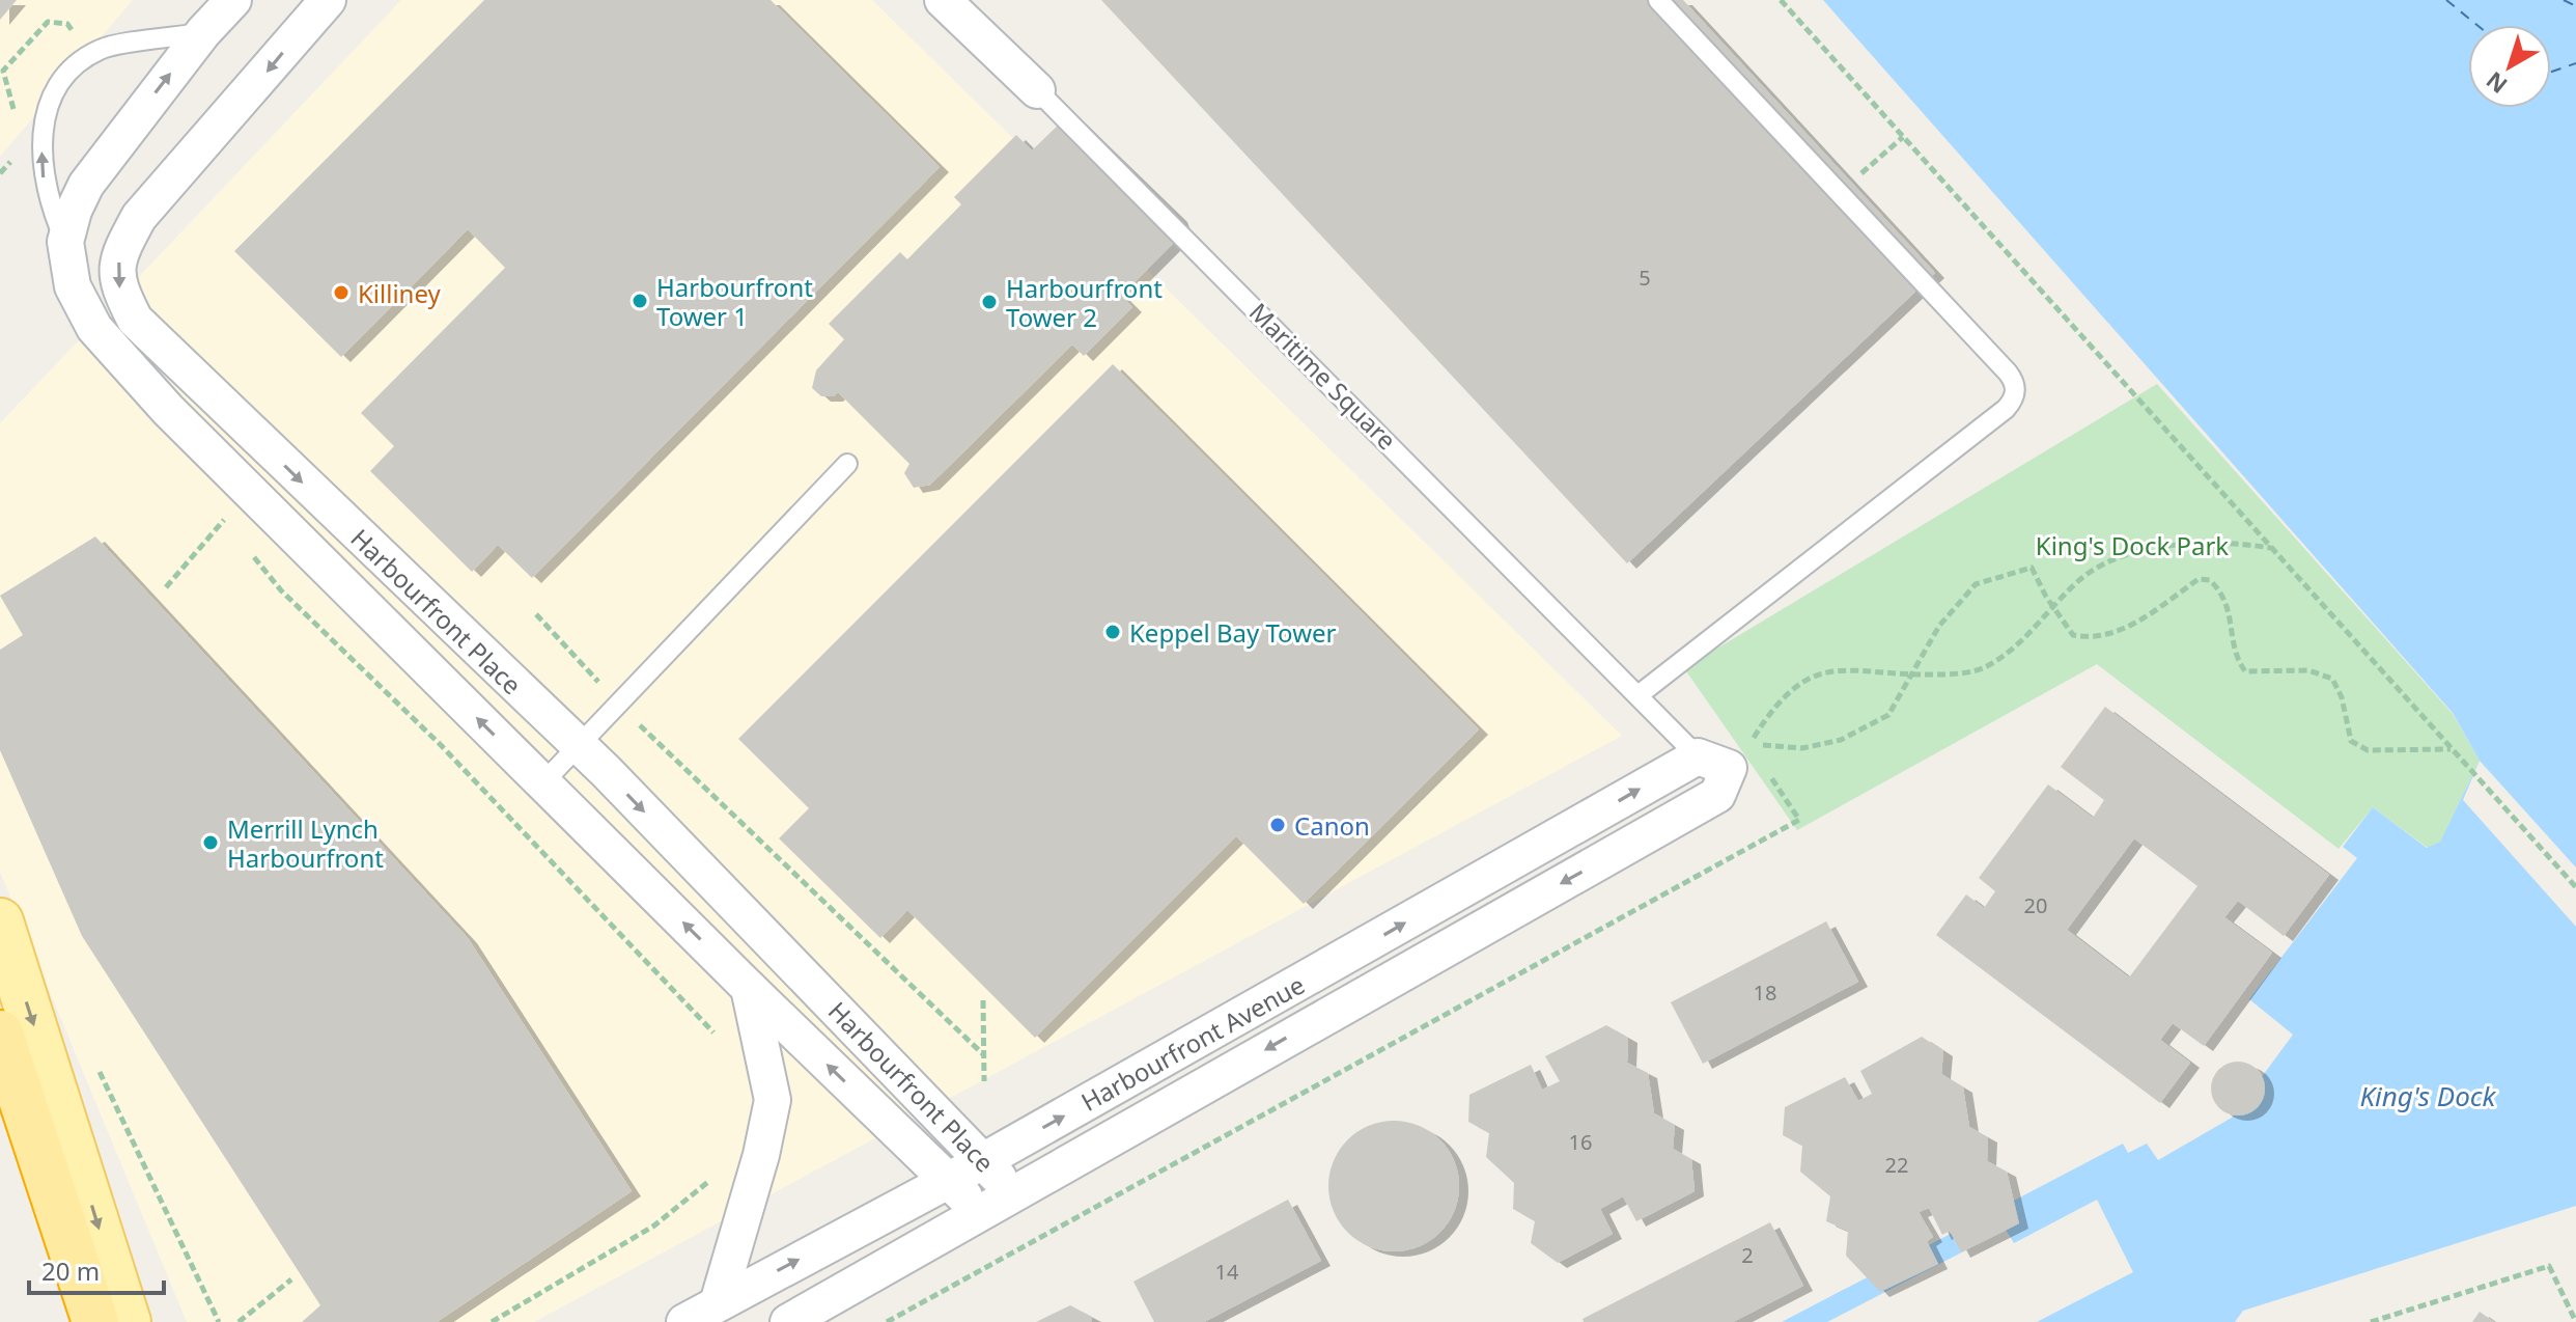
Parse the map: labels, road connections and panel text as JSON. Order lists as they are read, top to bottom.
{
  "streets": {
    "street": ["Maritime Square", "Harbourfront Place", "Harbourfront Avenue"]
  },
  "crossings": [
    ["Maritime Square", "Harbourfront Avenue"],
    ["Harbourfront Place", "Harbourfront Avenue"]
  ],
  "water": ["King's Dock"],
  "parks": ["King's Dock Park"],
  "places": [
    "Killiney",
    "Harbourfront Tower 1",
    "Harbourfront Tower 2",
    "Keppel Bay Tower",
    "Canon",
    "Merrill Lynch Harbourfront"
  ],
  "house_numbers": [
    "5",
    "20",
    "18",
    "16",
    "22",
    "2",
    "14"
  ],
  "scale_bar": "20 m",
  "north": "bottom left"
}
